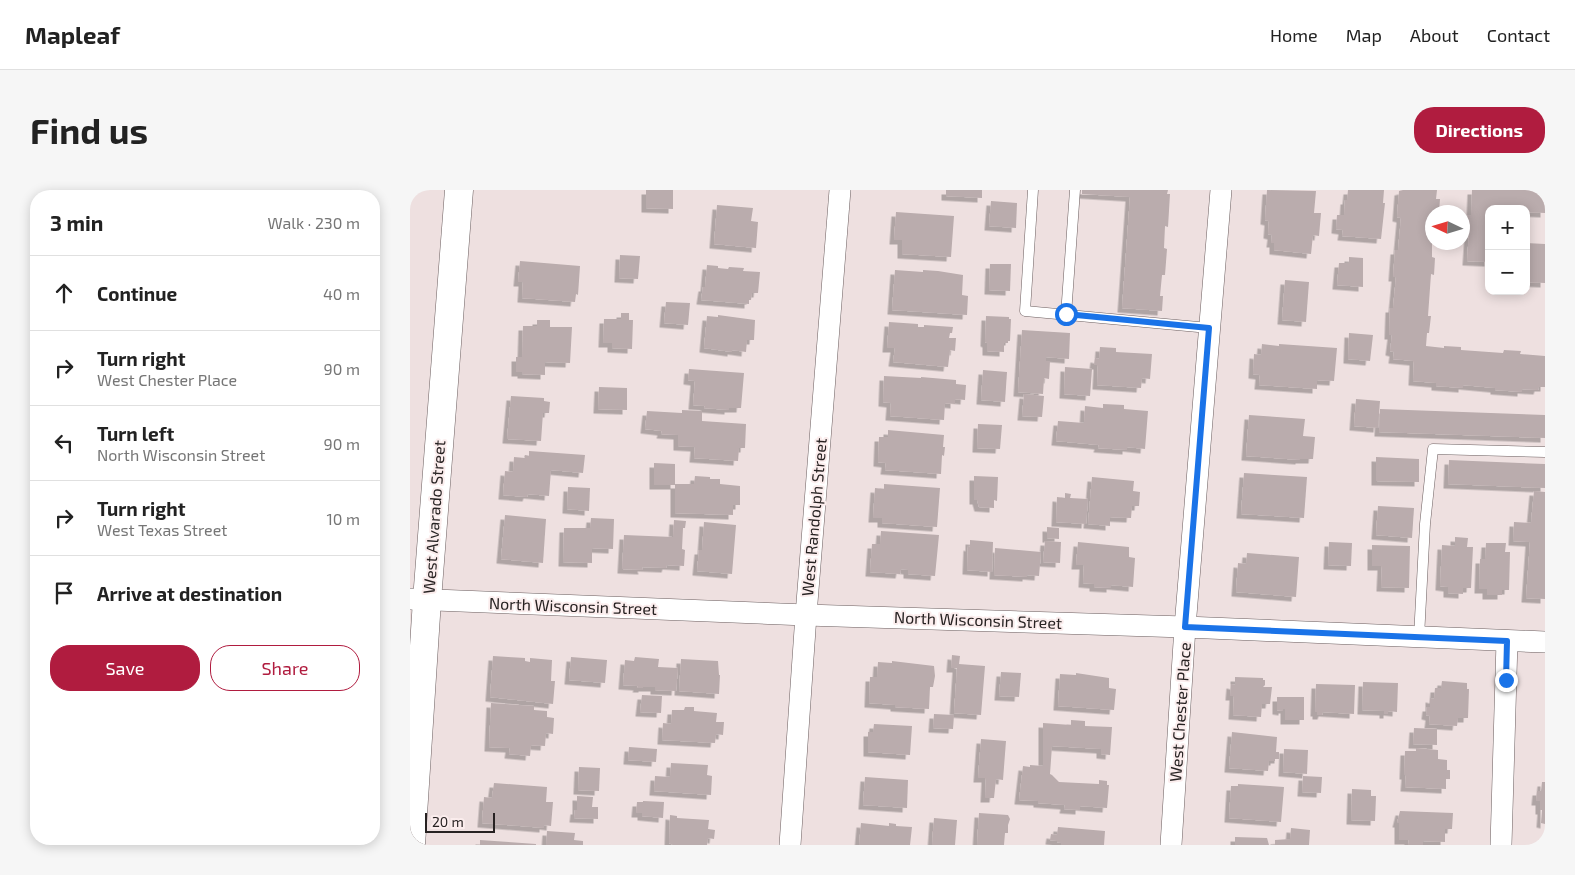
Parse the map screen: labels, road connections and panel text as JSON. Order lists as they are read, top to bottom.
{
  "streets": {
    "street": [
      "West Alvarado Street",
      "West Randolph Street",
      "North Wisconsin Street",
      "West Chester Place"
    ]
  },
  "crossings": [
    ["West Alvarado Street", "North Wisconsin Street"],
    ["West Randolph Street", "North Wisconsin Street"],
    ["North Wisconsin Street", "West Chester Place"]
  ],
  "scale_bar": "20 m",
  "north": "left",
  "page": {
    "header": "Mapleaf",
    "nav": [
      "Home",
      "Map",
      "About",
      "Contact"
    ],
    "buttons": [
      "Directions",
      ["Save", "Share"]
    ],
    "title": "Find us",
    "heading": ["3 min", "Walk · 230 m"],
    "map_buttons": ["+", "−"],
    "list": [
      ["Continue", "40 m"],
      ["Turn right", "West Chester Place", "90 m"],
      ["Turn left", "North Wisconsin Street", "90 m"],
      ["Turn right", "West Texas Street", "10 m"],
      "Arrive at destination"
    ],
    "scale": "20 m"
  }
}
